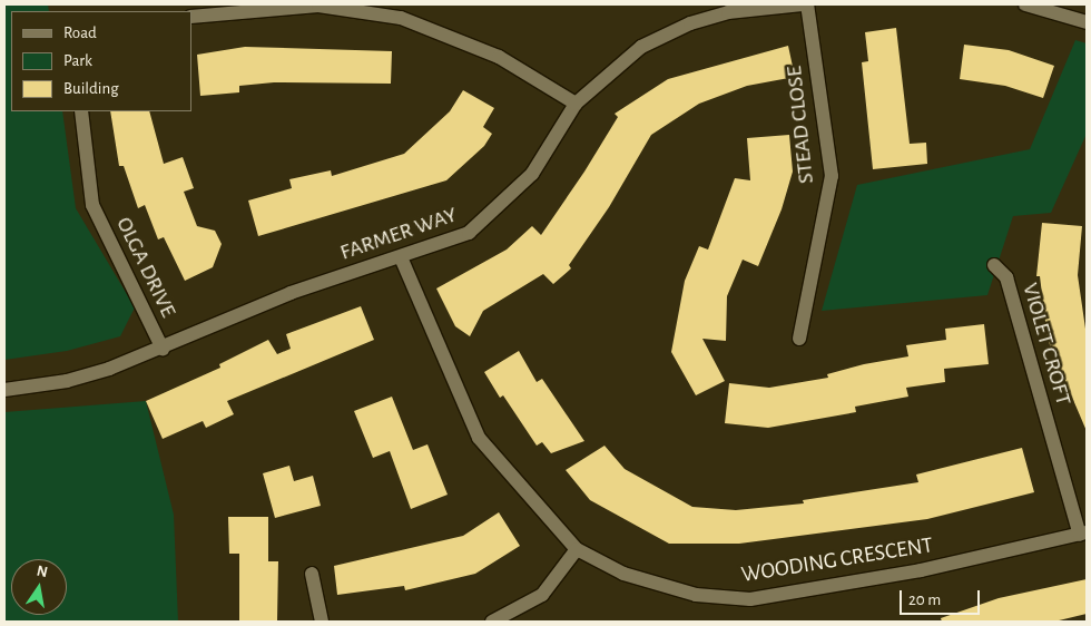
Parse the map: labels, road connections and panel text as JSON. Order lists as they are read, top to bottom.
{
  "streets": {
    "street": [
      "STEAD CLOSE",
      "FARMER WAY",
      "OLGA DRIVE",
      "VIOLET CROFT",
      "WOODING CRESCENT"
    ]
  },
  "crossings": [
    ["STEAD CLOSE", "FARMER WAY"],
    ["FARMER WAY", "OLGA DRIVE"],
    ["FARMER WAY", "WOODING CRESCENT"],
    ["VIOLET CROFT", "WOODING CRESCENT"]
  ],
  "legend": ["Road", "Park", "Building"],
  "scale_bar": "20 m",
  "north": "top"
}
